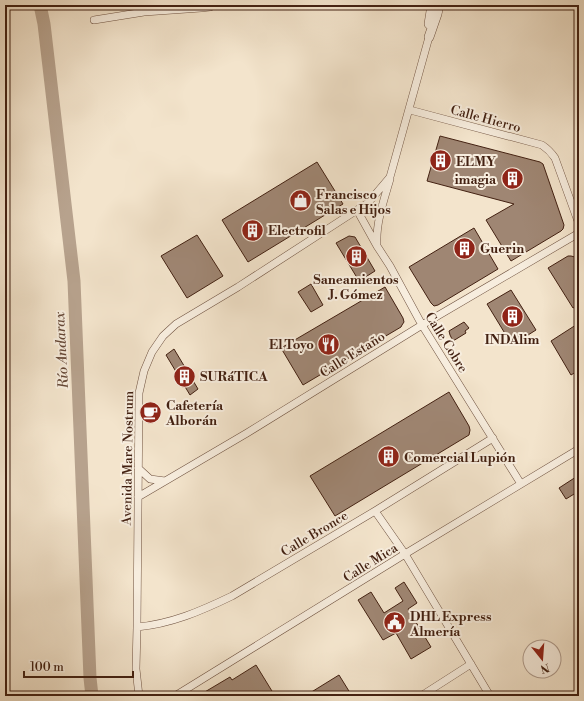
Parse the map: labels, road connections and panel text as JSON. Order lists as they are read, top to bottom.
{
  "streets": {
    "street": [
      "Calle Hierro",
      "Calle Cobre",
      "Calle Estaño",
      "Avenida Mare Nostrum",
      "Calle Bronce",
      "Calle Mica"
    ]
  },
  "crossings": [
    ["Calle Hierro", "Avenida Mare Nostrum"],
    ["Calle Cobre", "Calle Estaño"],
    ["Calle Cobre", "Avenida Mare Nostrum"],
    ["Calle Cobre", "Calle Bronce"],
    ["Calle Cobre", "Calle Mica"],
    ["Calle Estaño", "Avenida Mare Nostrum"],
    ["Avenida Mare Nostrum", "Calle Bronce"]
  ],
  "water": ["Río Andarax"],
  "places": {
    "building": [
      "ELMY",
      "imagia",
      "Electrofil",
      "Guerin",
      "Saneamientos J. Gómez",
      "INDAlim",
      "SURáTICA",
      "Comercial Lupión"
    ],
    "shop": ["Francisco Salas e Hijos"],
    "restaurant": ["El Toyo"],
    "cafe": ["Cafetería Alborán"],
    "public building": ["DHL Express Almería"]
  },
  "scale_bar": "100 m",
  "north": "bottom"
}
